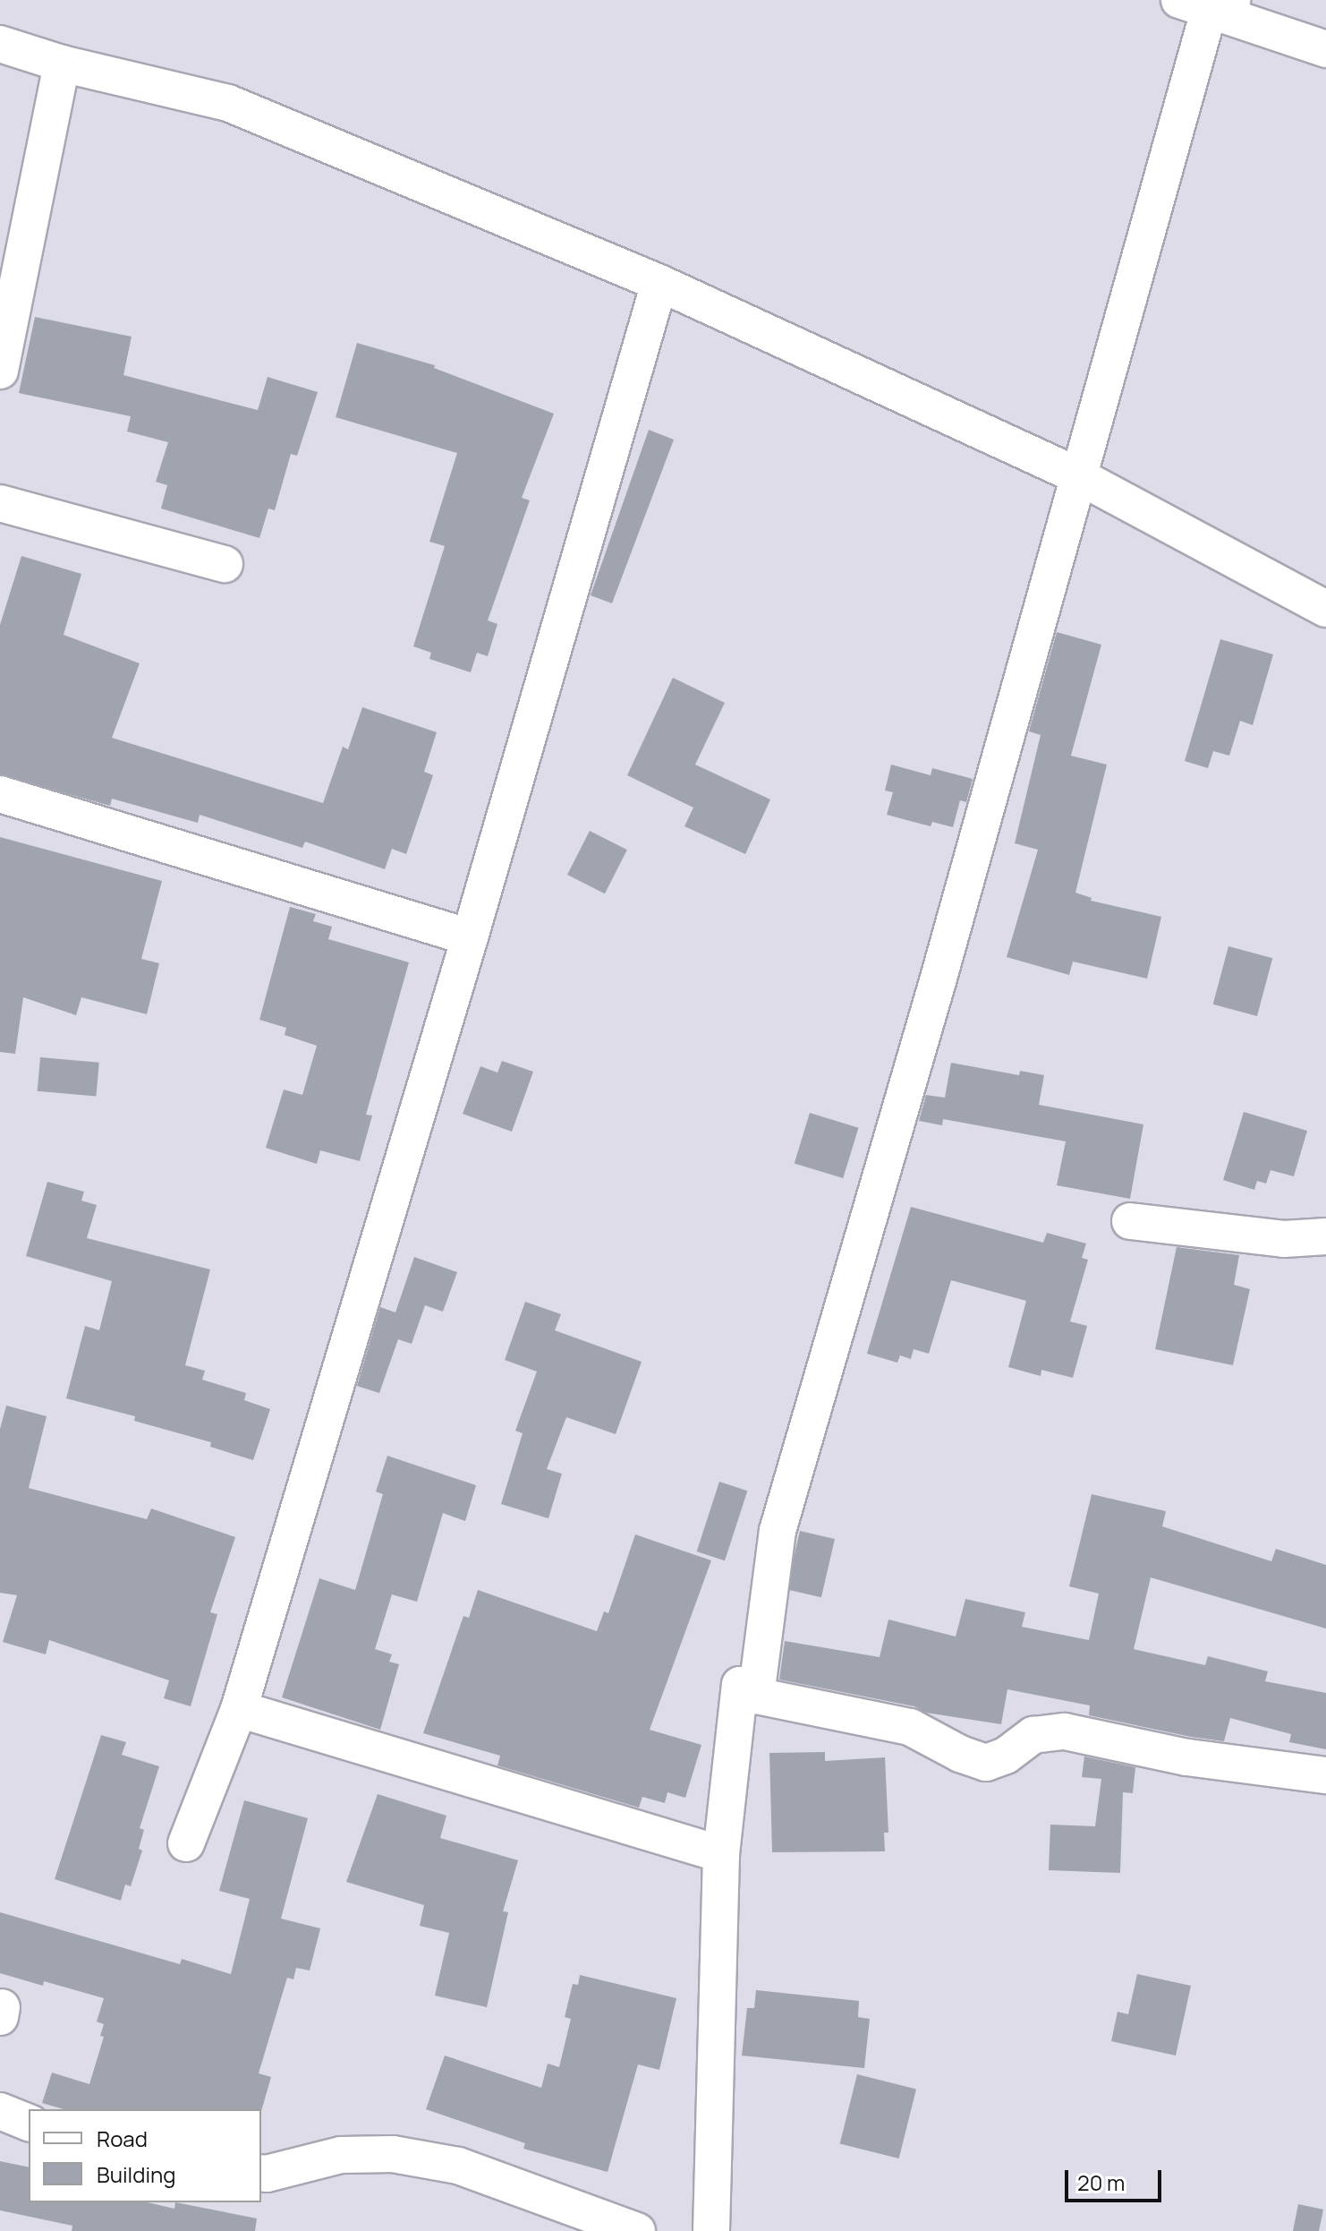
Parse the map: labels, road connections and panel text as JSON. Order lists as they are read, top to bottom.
{
  "legend": ["Road", "Building"],
  "scale_bar": "20 m"
}
